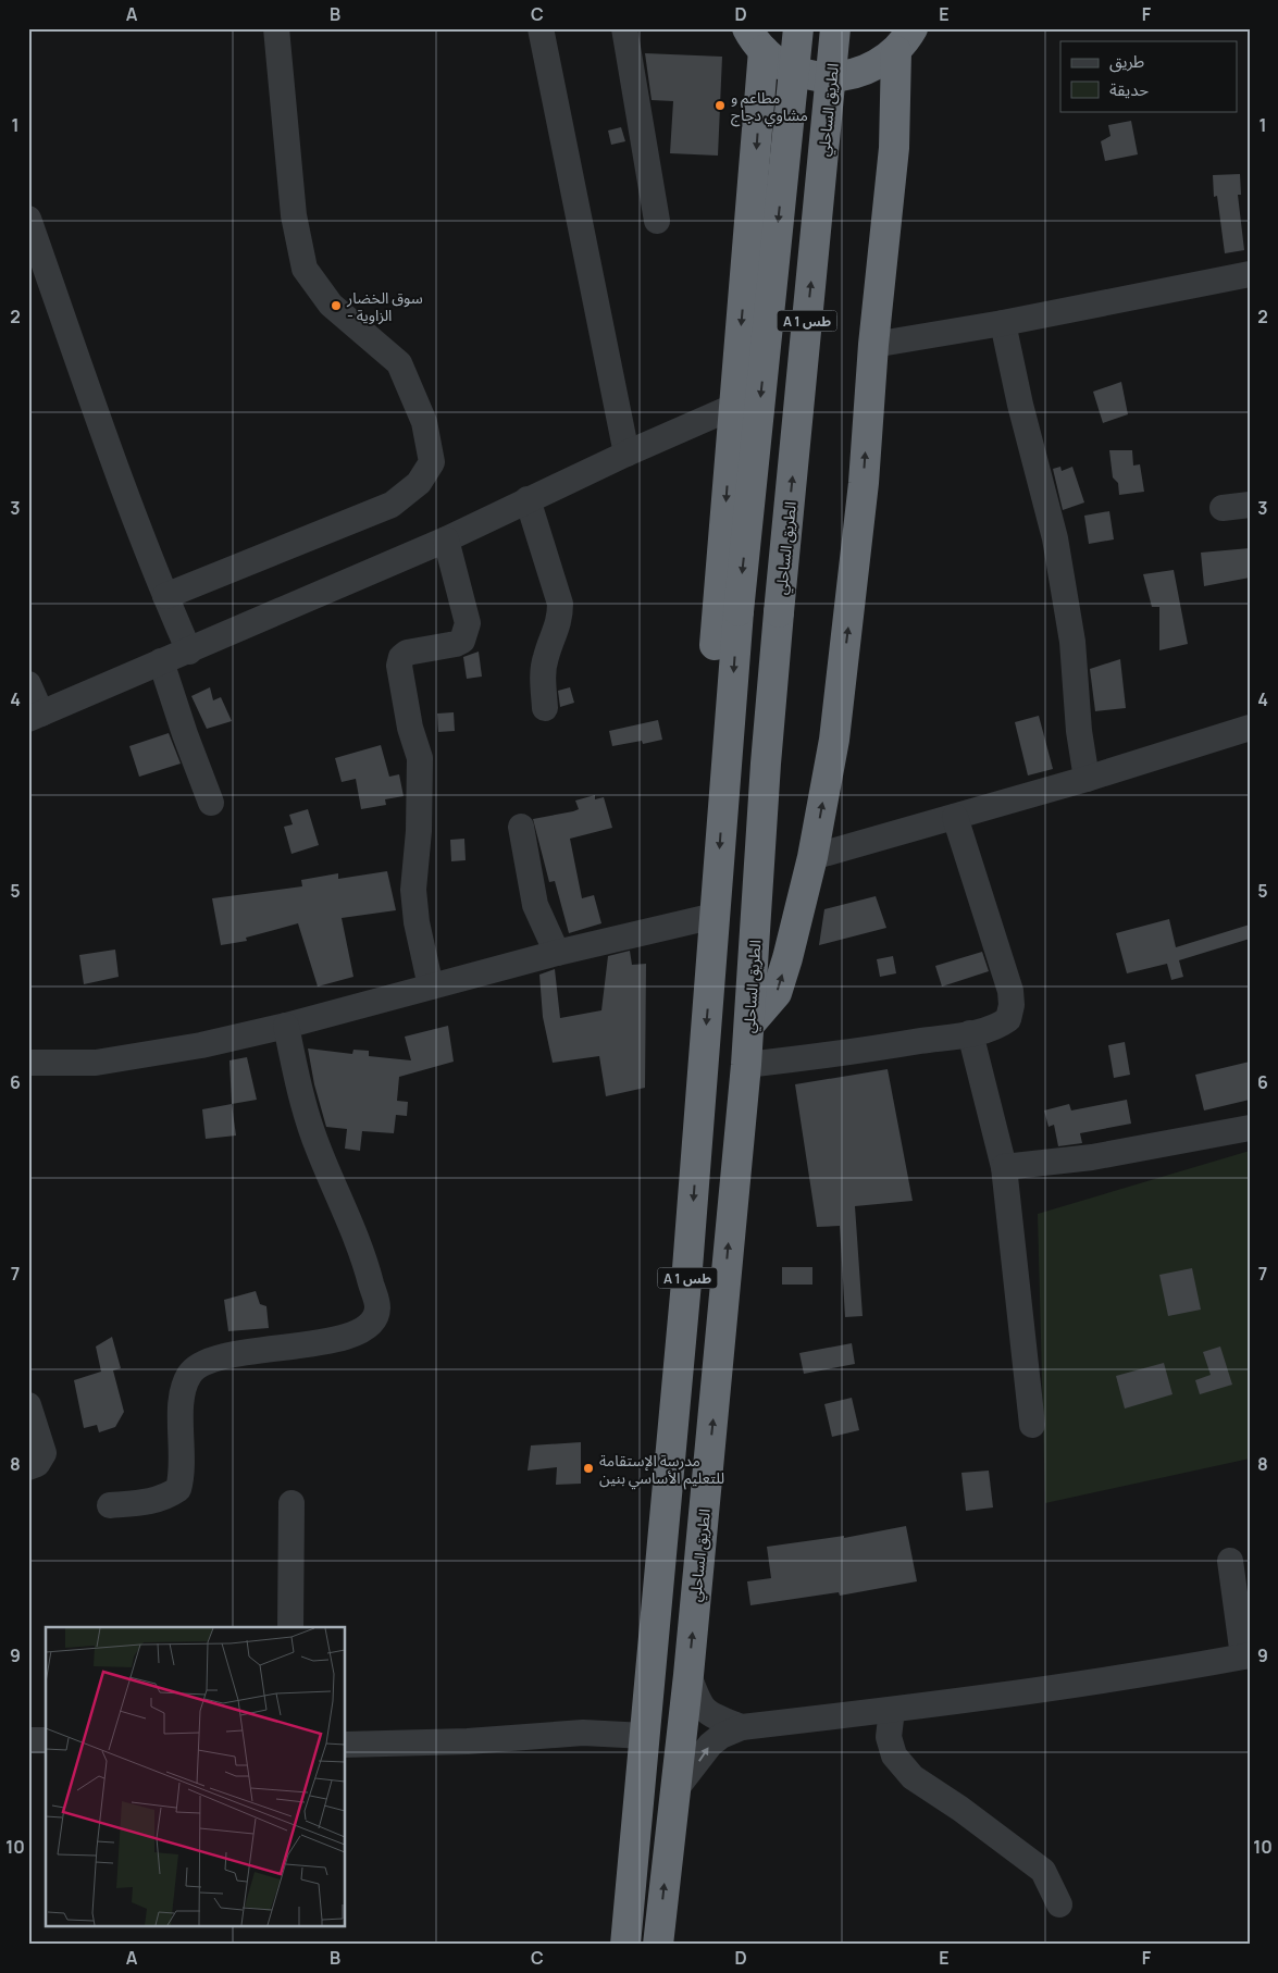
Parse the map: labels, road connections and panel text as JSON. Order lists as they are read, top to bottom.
{
  "streets": {
    "highway": ["الطريق الساحلي", "A 1 طس"]
  },
  "places": ["مطاعم و مشاوي دجاج", "سوق الخضار - الزاوية", "مدرسة اﻹستقامة للتعليم اﻷساسي بنين"],
  "legend": ["طريق", "حديقة"],
  "grid": {
    "columns": [
      "A",
      "B",
      "C",
      "D",
      "E",
      "F"
    ],
    "rows": [
      "1",
      "2",
      "3",
      "4",
      "5",
      "6",
      "7",
      "8",
      "9",
      "10"
    ]
  }
}
